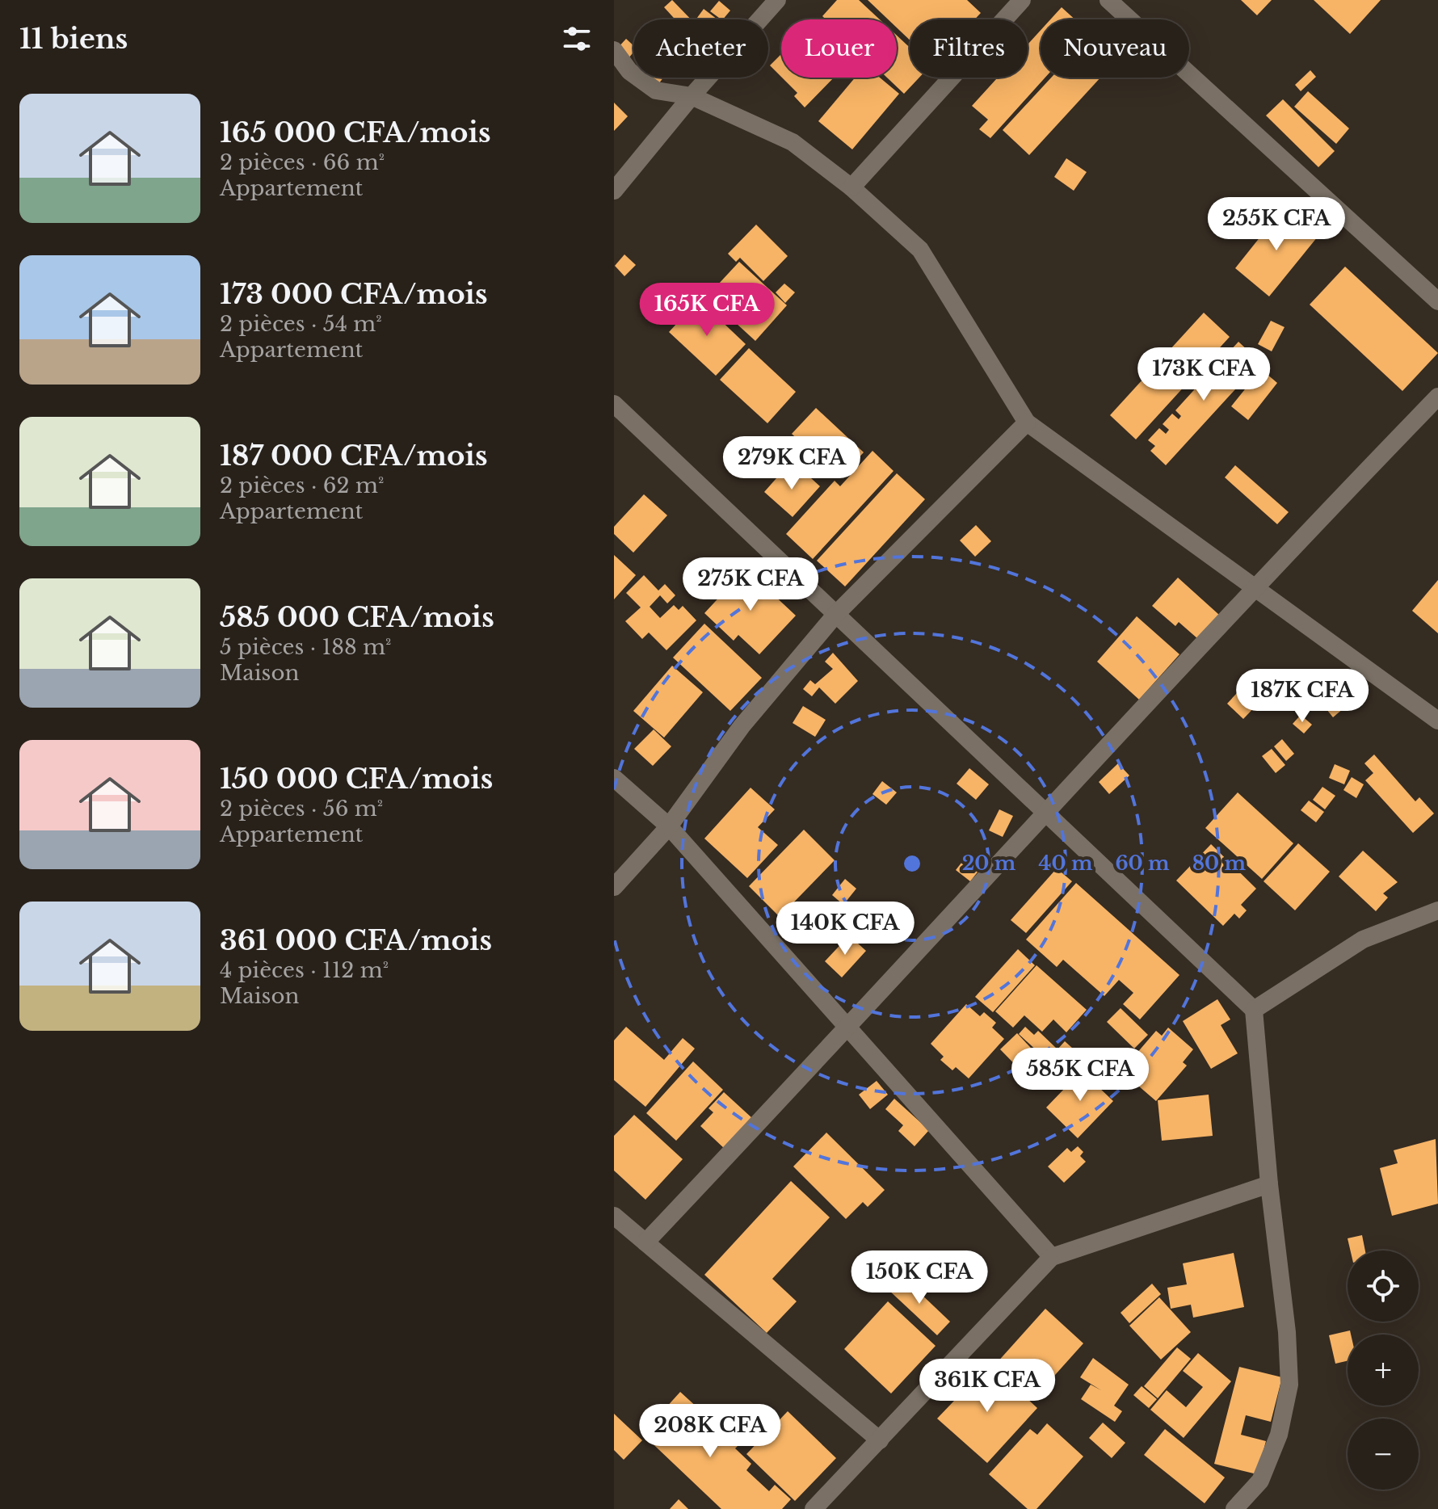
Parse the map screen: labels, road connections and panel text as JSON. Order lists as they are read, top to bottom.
{
  "page": {
    "heading": "11 biens",
    "chip": [
      "Acheter",
      "Louer",
      "Filtres",
      "Nouveau"
    ],
    "list": [
      {
        "name": "165 000 CFA/mois",
        "note": "2 pièces · 66 m² · Appartement"
      },
      {
        "name": "173 000 CFA/mois",
        "note": "2 pièces · 54 m² · Appartement"
      },
      {
        "name": "187 000 CFA/mois",
        "note": "2 pièces · 62 m² · Appartement"
      },
      {
        "name": "585 000 CFA/mois",
        "note": "5 pièces · 188 m² · Maison"
      },
      {
        "name": "150 000 CFA/mois",
        "note": "2 pièces · 56 m² · Appartement"
      },
      {
        "name": "361 000 CFA/mois",
        "note": "4 pièces · 112 m² · Maison"
      }
    ],
    "price": [
      "255K CFA",
      "165K CFA",
      "173K CFA",
      "279K CFA",
      "275K CFA",
      "187K CFA",
      "140K CFA",
      "585K CFA",
      "150K CFA",
      "361K CFA",
      "208K CFA"
    ],
    "map_buttons": ["+", "−"]
  },
  "rings": [
    "20 m",
    "40 m",
    "60 m",
    "80 m"
  ]
}
